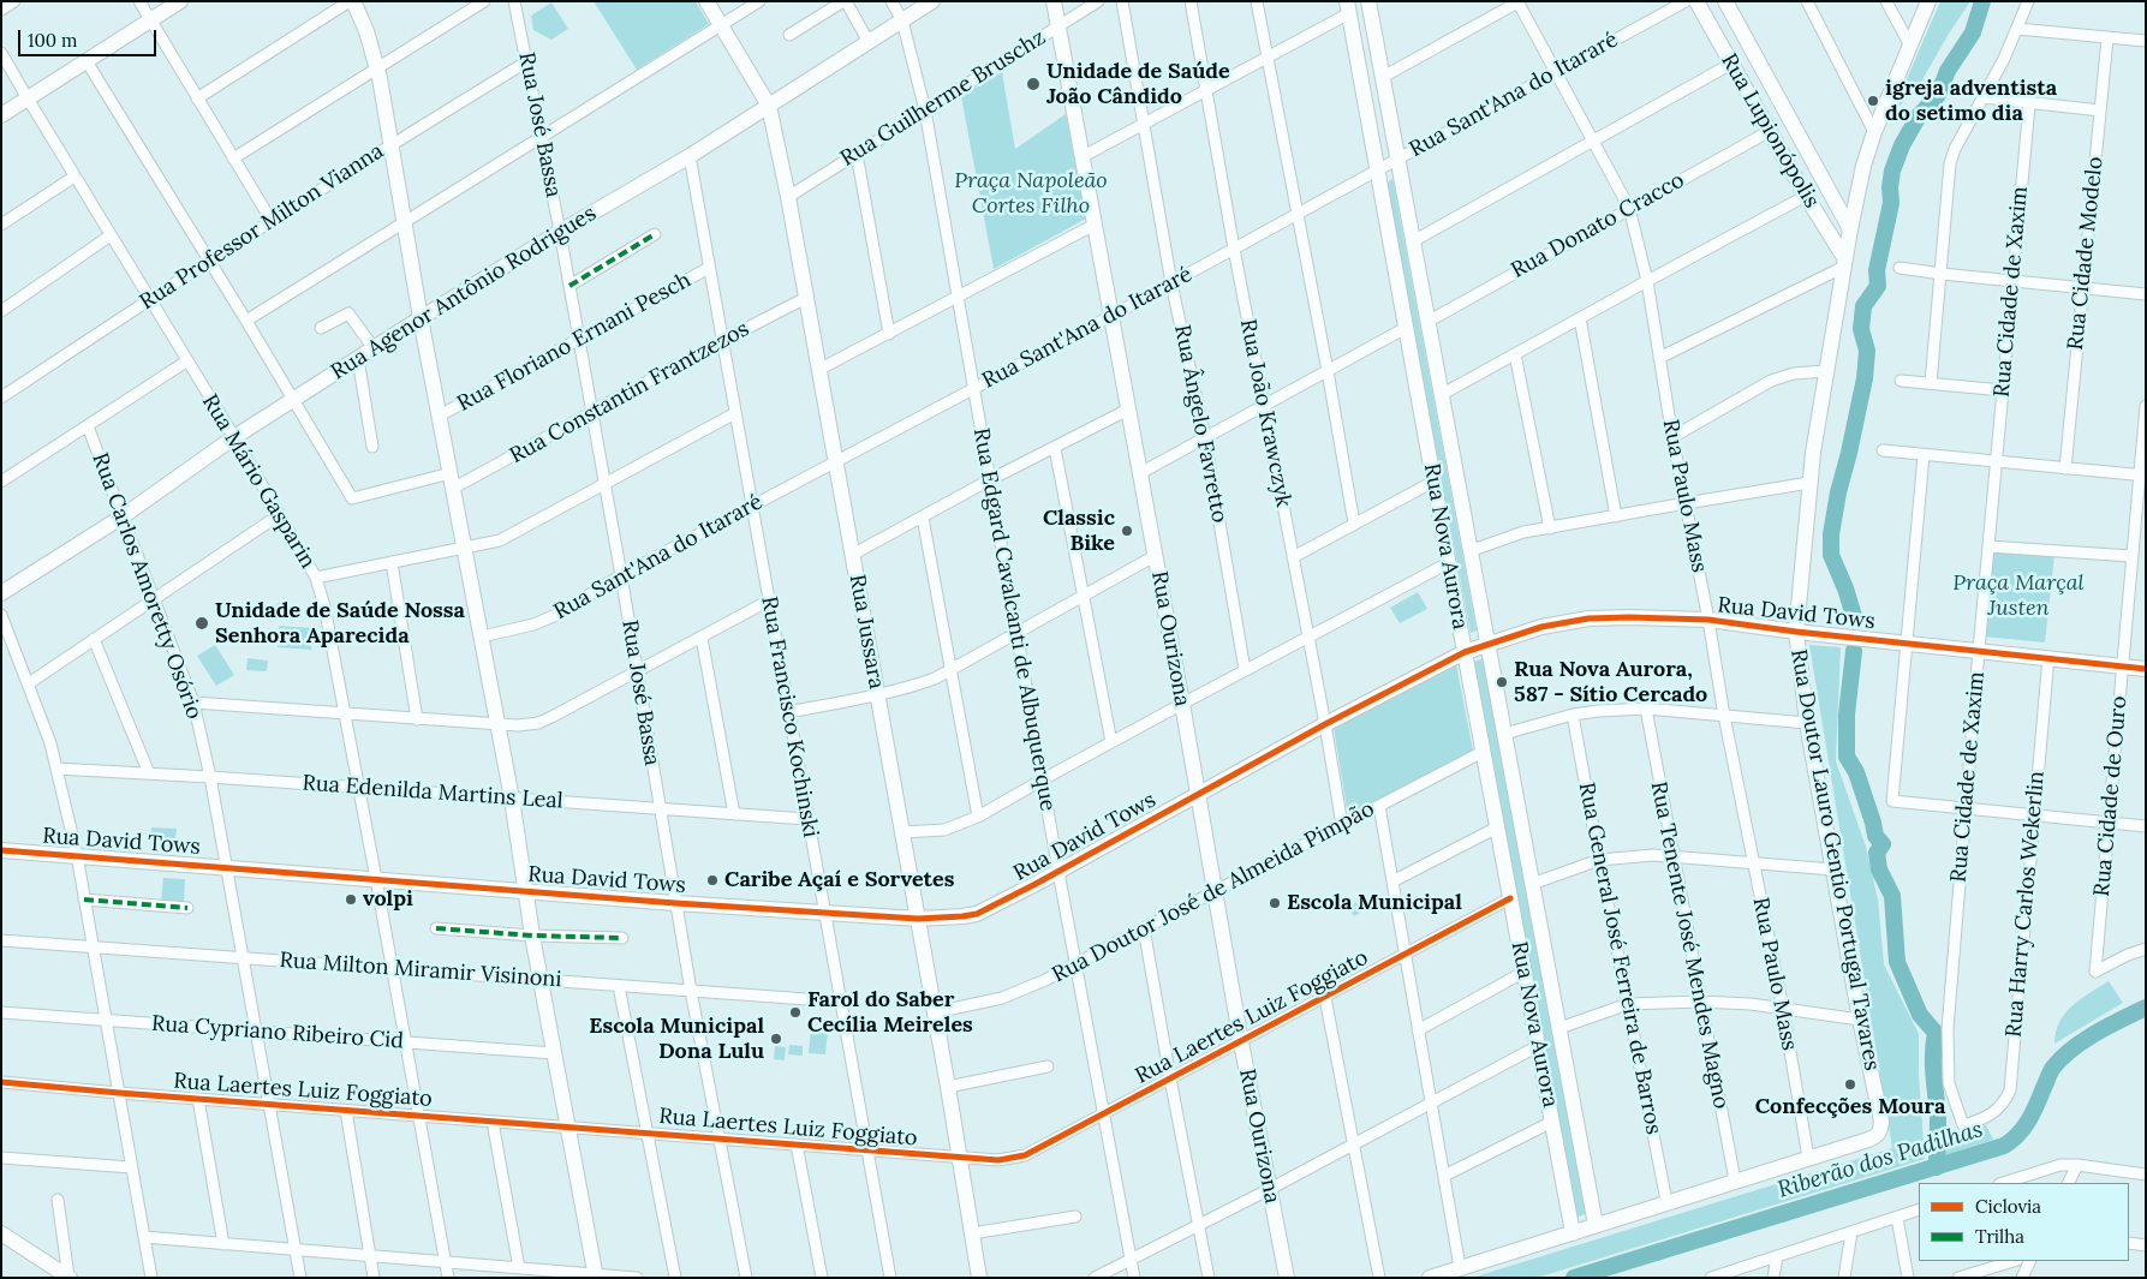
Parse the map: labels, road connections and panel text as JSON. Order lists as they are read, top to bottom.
{
  "streets": {
    "street": [
      "Rua Sant'Ana do Itararé",
      "Rua Guilherme Bruschz",
      "Rua José Bassa",
      "Rua Lupionópolis",
      "Rua Donato Cracco",
      "Rua Professor Milton Vianna",
      "Rua Cidade Modelo",
      "Rua Cidade de Xaxim",
      "Rua Agenor Antônio Rodrigues",
      "Rua Floriano Ernani Pesch",
      "Rua Constantin Frantzezos",
      "Rua João Krawczyk",
      "Rua Ângelo Favretto",
      "Rua Mário Gasparin",
      "Rua Paulo Mass",
      "Rua Nova Aurora",
      "Rua Carlos Amoretty Osório",
      "Rua David Tows",
      "Rua Edgard Cavalcanti de Albuquerque",
      "Rua Jussara",
      "Rua Ourizona",
      "Rua Francisco Kochinski",
      "Rua Edenilda Martins Leal",
      "Rua Cidade de Ouro",
      "Rua Doutor Lauro Gentio Portugal Tavares",
      "Rua Doutor José de Almeida Pimpão",
      "Rua Harry Carlos Wekerlin",
      "Rua Tenente José Mendes Magno",
      "Rua General José Ferreira de Barros",
      "Rua Milton Miramir Visinoni",
      "Rua Laertes Luiz Foggiato",
      "Rua Cypriano Ribeiro Cid"
    ]
  },
  "crossings": [
    ["Rua Sant'Ana do Itararé", "Rua José Bassa"],
    ["Rua Sant'Ana do Itararé", "Rua João Krawczyk"],
    ["Rua Sant'Ana do Itararé", "Rua Ângelo Favretto"],
    ["Rua Sant'Ana do Itararé", "Rua Paulo Mass"],
    ["Rua Sant'Ana do Itararé", "Rua Nova Aurora"],
    ["Rua Sant'Ana do Itararé", "Rua Edgard Cavalcanti de Albuquerque"],
    ["Rua Sant'Ana do Itararé", "Rua Jussara"],
    ["Rua Sant'Ana do Itararé", "Rua Ourizona"],
    ["Rua Sant'Ana do Itararé", "Rua Francisco Kochinski"],
    ["Rua Guilherme Bruschz", "Rua Edgard Cavalcanti de Albuquerque"],
    ["Rua Guilherme Bruschz", "Rua Jussara"],
    ["Rua Guilherme Bruschz", "Rua Ourizona"],
    ["Rua José Bassa", "Rua Professor Milton Vianna"],
    ["Rua José Bassa", "Rua Agenor Antônio Rodrigues"],
    ["Rua José Bassa", "Rua Floriano Ernani Pesch"],
    ["Rua José Bassa", "Rua Constantin Frantzezos"],
    ["Rua José Bassa", "Rua David Tows"],
    ["Rua José Bassa", "Rua Edenilda Martins Leal"],
    ["Rua José Bassa", "Rua Milton Miramir Visinoni"],
    ["Rua José Bassa", "Rua Laertes Luiz Foggiato"],
    ["Rua Lupionópolis", "Rua Donato Cracco"],
    ["Rua Lupionópolis", "Rua Doutor Lauro Gentio Portugal Tavares"],
    ["Rua Donato Cracco", "Rua Paulo Mass"],
    ["Rua Donato Cracco", "Rua Nova Aurora"],
    ["Rua Professor Milton Vianna", "Rua Mário Gasparin"],
    ["Rua Cidade de Xaxim", "Rua David Tows"],
    ["Rua Cidade de Xaxim", "Rua Harry Carlos Wekerlin"],
    ["Rua Agenor Antônio Rodrigues", "Rua Constantin Frantzezos"],
    ["Rua Agenor Antônio Rodrigues", "Rua Mário Gasparin"],
    ["Rua Agenor Antônio Rodrigues", "Rua Carlos Amoretty Osório"],
    ["Rua Agenor Antônio Rodrigues", "Rua Edgard Cavalcanti de Albuquerque"],
    ["Rua Agenor Antônio Rodrigues", "Rua Jussara"],
    ["Rua Agenor Antônio Rodrigues", "Rua Francisco Kochinski"],
    ["Rua Floriano Ernani Pesch", "Rua Francisco Kochinski"],
    ["Rua Constantin Frantzezos", "Rua Jussara"],
    ["Rua Constantin Frantzezos", "Rua Francisco Kochinski"],
    ["Rua João Krawczyk", "Rua David Tows"],
    ["Rua João Krawczyk", "Rua Doutor José de Almeida Pimpão"],
    ["Rua Mário Gasparin", "Rua David Tows"],
    ["Rua Mário Gasparin", "Rua Edenilda Martins Leal"],
    ["Rua Mário Gasparin", "Rua Milton Miramir Visinoni"],
    ["Rua Mário Gasparin", "Rua Laertes Luiz Foggiato"],
    ["Rua Mário Gasparin", "Rua Cypriano Ribeiro Cid"],
    ["Rua Paulo Mass", "Rua David Tows"],
    ["Rua Paulo Mass", "Rua Doutor Lauro Gentio Portugal Tavares"],
    ["Rua Nova Aurora", "Rua David Tows"],
    ["Rua Nova Aurora", "Rua Doutor José de Almeida Pimpão"],
    ["Rua Nova Aurora", "Rua Laertes Luiz Foggiato"],
    ["Rua Carlos Amoretty Osório", "Rua David Tows"],
    ["Rua Carlos Amoretty Osório", "Rua Edenilda Martins Leal"],
    ["Rua Carlos Amoretty Osório", "Rua Milton Miramir Visinoni"],
    ["Rua Carlos Amoretty Osório", "Rua Laertes Luiz Foggiato"],
    ["Rua Carlos Amoretty Osório", "Rua Cypriano Ribeiro Cid"],
    ["Rua David Tows", "Rua Edgard Cavalcanti de Albuquerque"],
    ["Rua David Tows", "Rua Jussara"],
    ["Rua David Tows", "Rua Ourizona"],
    ["Rua David Tows", "Rua Francisco Kochinski"],
    ["Rua David Tows", "Rua Cidade de Ouro"],
    ["Rua David Tows", "Rua Doutor Lauro Gentio Portugal Tavares"],
    ["Rua David Tows", "Rua Harry Carlos Wekerlin"],
    ["Rua Edgard Cavalcanti de Albuquerque", "Rua Doutor José de Almeida Pimpão"],
    ["Rua Edgard Cavalcanti de Albuquerque", "Rua Laertes Luiz Foggiato"],
    ["Rua Jussara", "Rua Doutor José de Almeida Pimpão"],
    ["Rua Jussara", "Rua Laertes Luiz Foggiato"],
    ["Rua Ourizona", "Rua Doutor José de Almeida Pimpão"],
    ["Rua Ourizona", "Rua Laertes Luiz Foggiato"],
    ["Rua Francisco Kochinski", "Rua Edenilda Martins Leal"],
    ["Rua Francisco Kochinski", "Rua Milton Miramir Visinoni"],
    ["Rua Francisco Kochinski", "Rua Laertes Luiz Foggiato"]
  ],
  "water": ["Riberão dos Padilhas"],
  "parks": ["Praça Napoleão Cortes Filho", "Praça Marçal Justen"],
  "places": [
    "Unidade de Saúde João Cândido",
    "igreja adventista do setimo dia",
    "Classic Bike",
    "Unidade de Saúde Nossa Senhora Aparecida",
    "Rua Nova Aurora, 587 - Sítio Cercado",
    "Caribe Açaí e Sorvetes",
    "volpi",
    "Escola Municipal",
    "Farol do Saber Cecília Meireles",
    "Escola Municipal Dona Lulu",
    "Confecções Moura"
  ],
  "legend": ["Ciclovia", "Trilha"],
  "scale_bar": "100 m"
}
